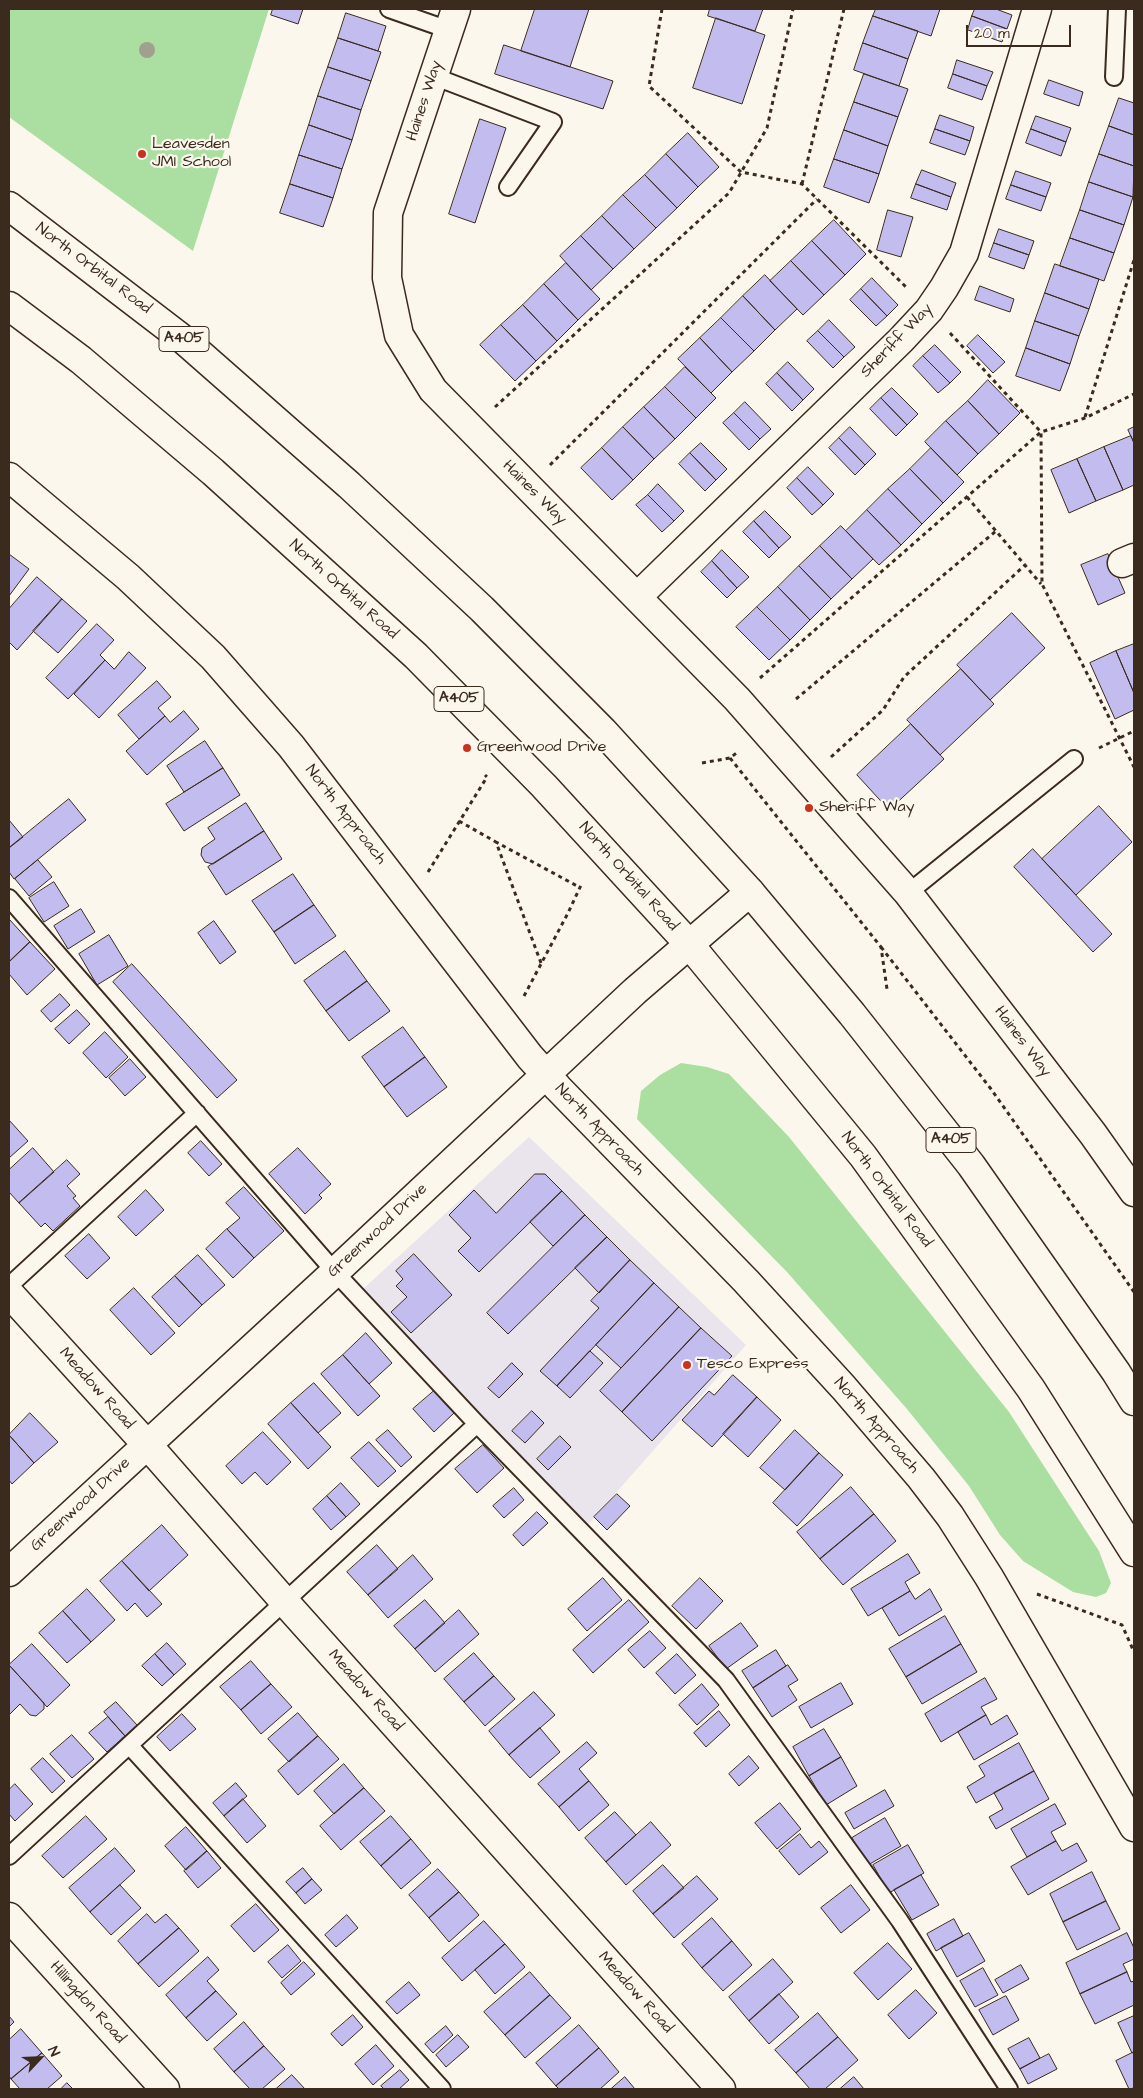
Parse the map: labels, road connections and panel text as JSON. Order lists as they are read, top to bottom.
{
  "streets": {
    "main road": [
      "Haines Way",
      "North Orbital Road",
      "A405",
      "Sheriff Way",
      "North Approach",
      "Greenwood Drive",
      "Meadow Road",
      "Hillingdon Road"
    ]
  },
  "crossings": [
    ["Haines Way", "Sheriff Way"],
    ["North Orbital Road", "Greenwood Drive"],
    ["North Approach", "Greenwood Drive"],
    ["Greenwood Drive", "Meadow Road"]
  ],
  "places": [
    "Leavesden JMI School",
    "Greenwood Drive",
    "Sheriff Way",
    "Tesco Express"
  ],
  "scale_bar": "20 m",
  "north": "top right"
}
